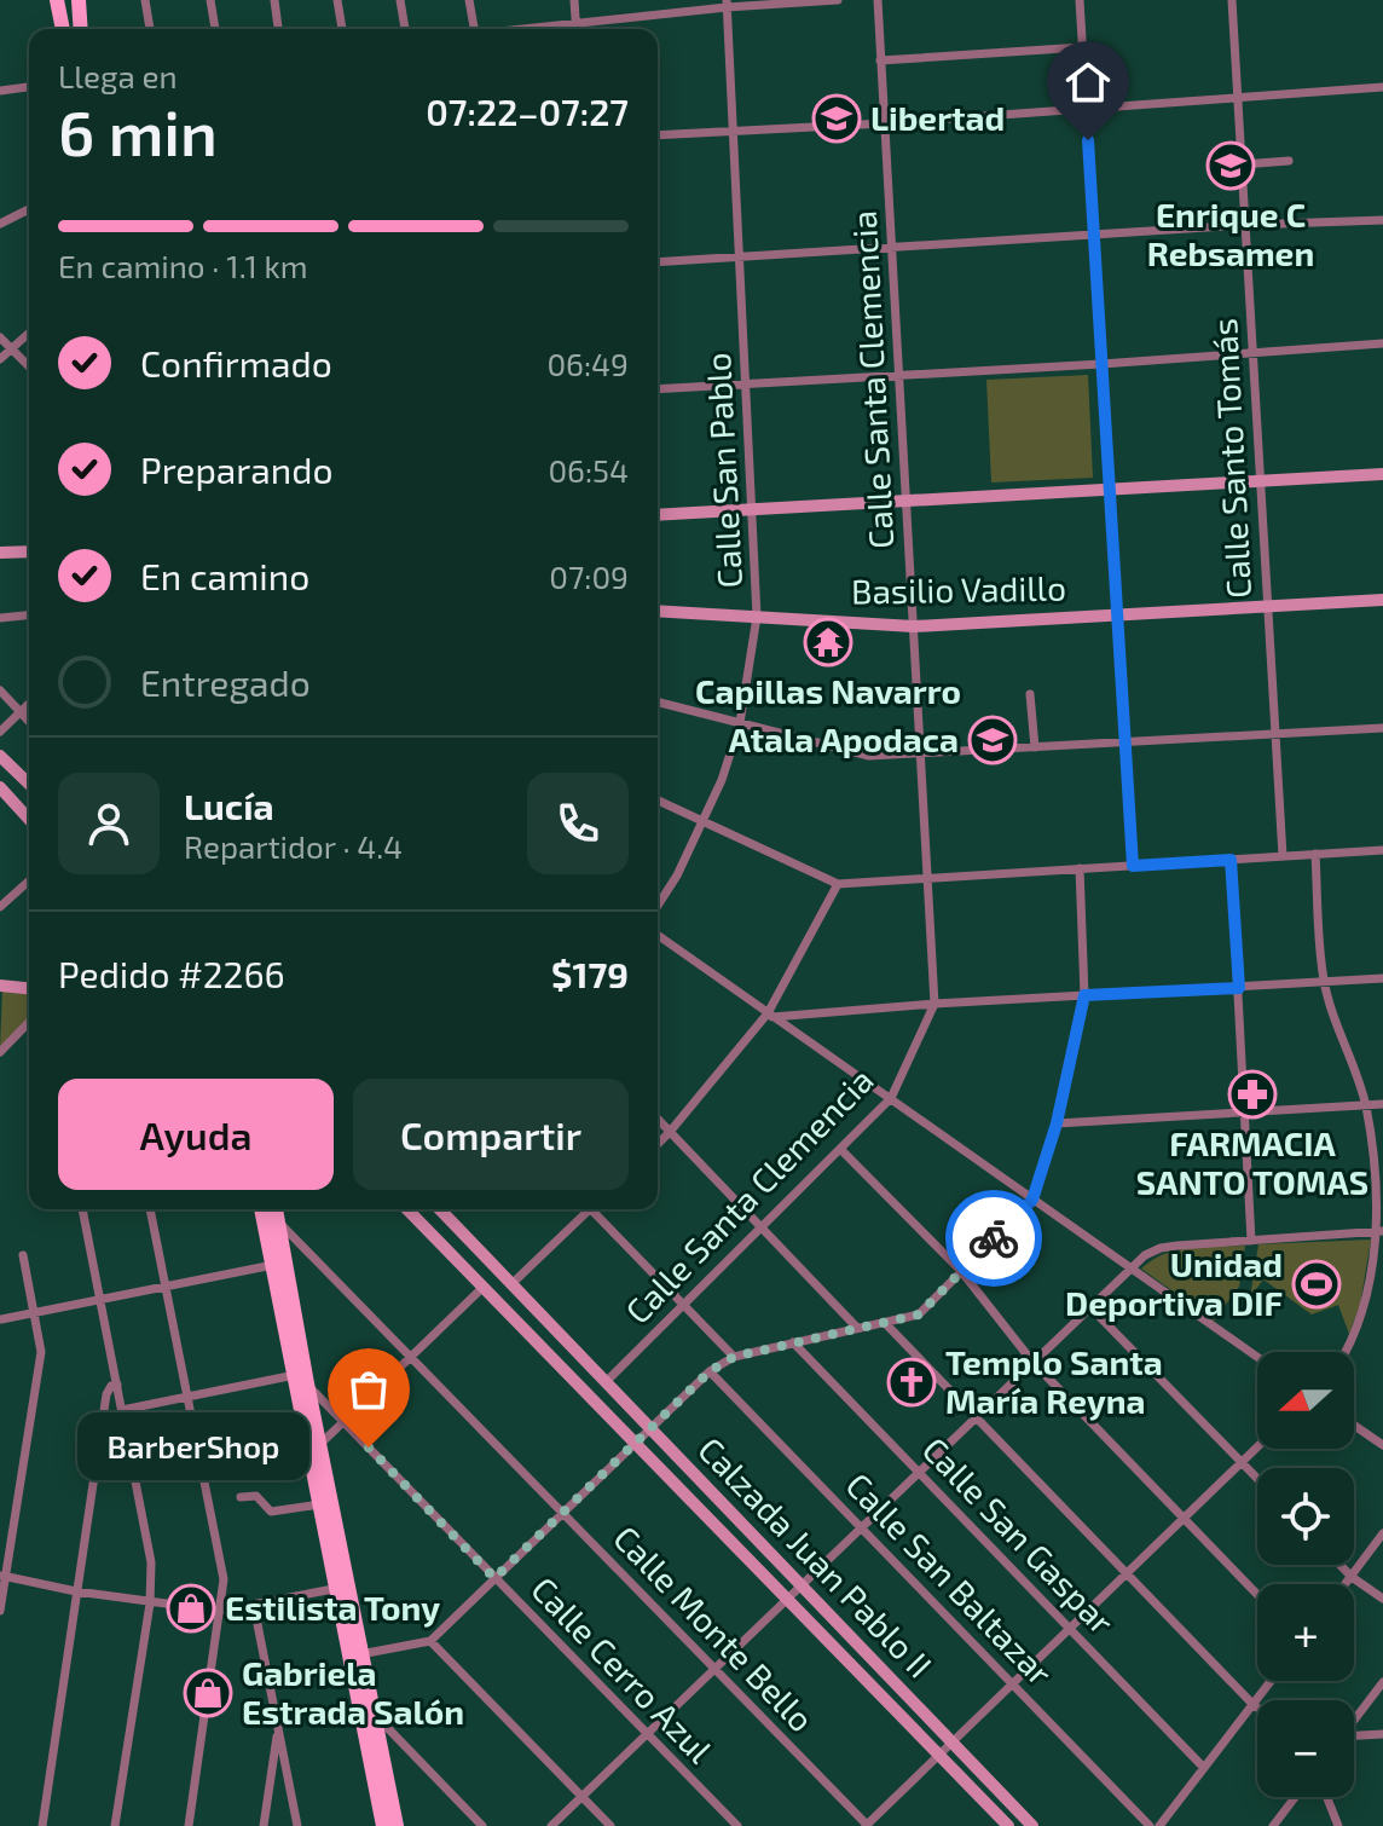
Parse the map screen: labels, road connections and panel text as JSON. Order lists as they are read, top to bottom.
{
  "streets": {
    "main road": ["Basilio Vadillo", "Calzada Juan Pablo II"],
    "street": [
      "Calle Santa Clemencia",
      "Calle Santo Tomás",
      "Calle San Pablo",
      "Calle San Gaspar",
      "Calle San Baltazar",
      "Calle Monte Bello",
      "Calle Cerro Azul"
    ]
  },
  "crossings": [
    ["Calle Santa Clemencia", "Basilio Vadillo"],
    ["Calle Santa Clemencia", "Calzada Juan Pablo II"],
    ["Calle Santo Tomás", "Basilio Vadillo"],
    ["Calle San Pablo", "Basilio Vadillo"]
  ],
  "places": {
    "school or university": ["Libertad", "Enrique C Rebsamen", "Atala Apodaca"],
    "temple": ["Capillas Navarro"],
    "pharmacy": ["FARMACIA SANTO TOMAS"],
    "sports": ["Unidad Deportiva DIF"],
    "church": ["Templo Santa María Reyna"],
    "other": ["BarberShop"],
    "shop": ["Estilista Tony", "Gabriela Estrada Salón"]
  },
  "north": "left",
  "page": {
    "heading": ["6 min", "Llega en", "07:22–07:27"],
    "panel": [
      "Lucía",
      "Repartidor · 4.4",
      "Pedido #2266",
      "$179"
    ],
    "bar": "En camino · 1.1 km",
    "list": [
      ["Confirmado", "06:49"],
      ["Preparando", "06:54"],
      ["En camino", "07:09"],
      "Entregado"
    ],
    "buttons": ["Ayuda", "Compartir"],
    "map_buttons": ["+", "−"],
    "bubble": "BarberShop"
  }
}
